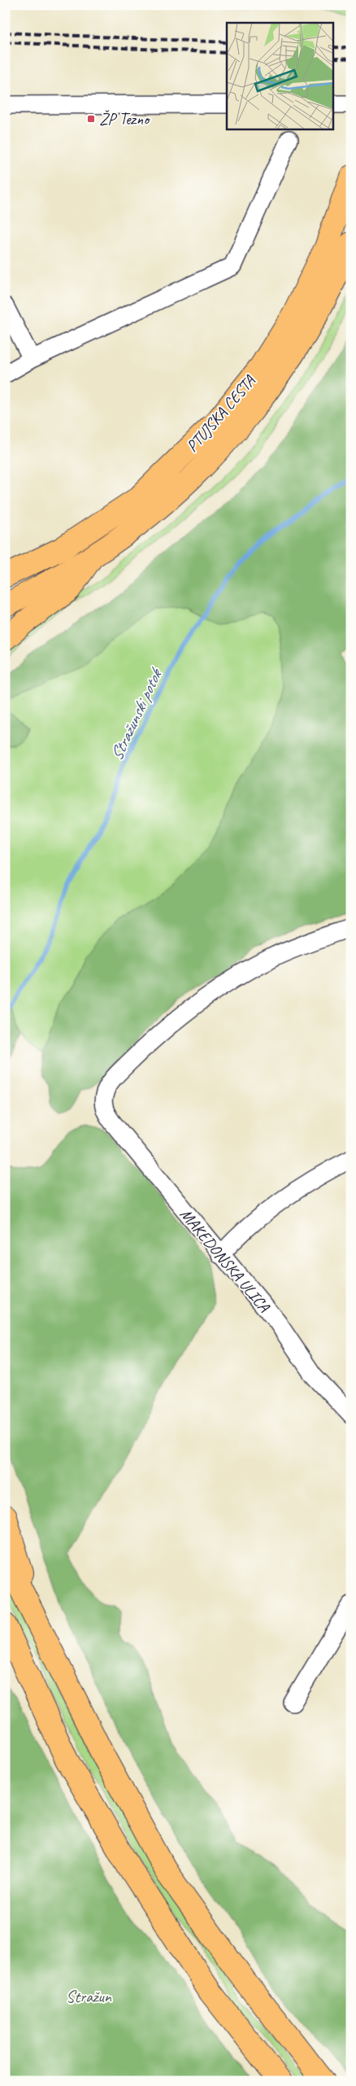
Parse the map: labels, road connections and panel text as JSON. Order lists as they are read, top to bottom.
{
  "streets": {
    "main road": ["PTUJSKA CESTA"],
    "street": ["MAKEDONSKA ULICA"]
  },
  "water": ["Stražunski potok"],
  "parks": ["Stražun"],
  "places": {
    "transit": ["ŽP Tezno"]
  }
}
